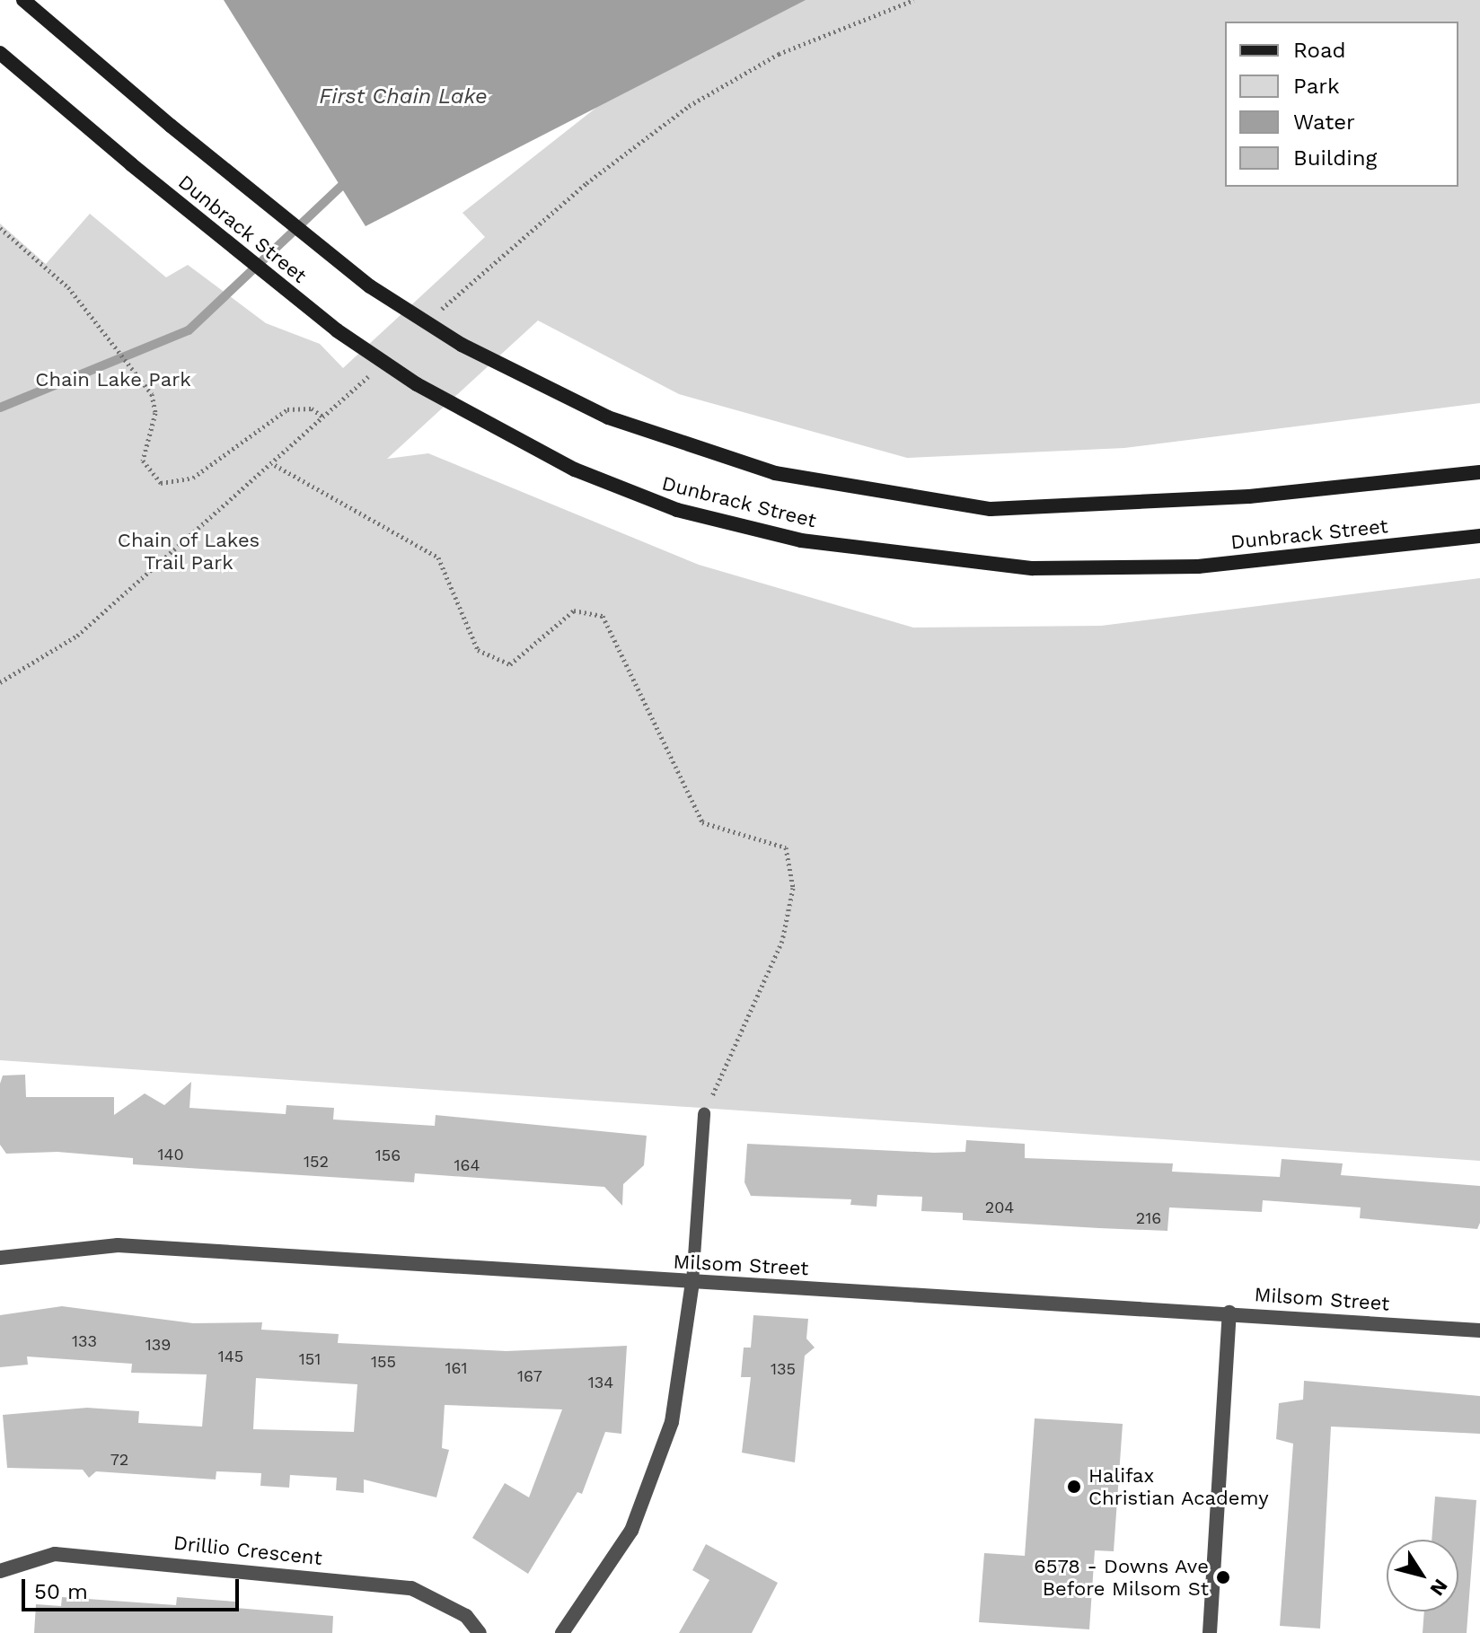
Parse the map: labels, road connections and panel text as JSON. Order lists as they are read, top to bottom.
{
  "streets": {
    "main road": ["Dunbrack Street"],
    "street": ["Milsom Street", "Drillio Crescent"]
  },
  "water": ["First Chain Lake"],
  "parks": ["Chain Lake Park", "Chain of Lakes Trail Park"],
  "places": ["Halifax Christian Academy", "6578 - Downs Ave Before Milsom St"],
  "house_numbers": [
    "140",
    "156",
    "152",
    "164",
    "204",
    "216",
    "133",
    "139",
    "145",
    "151",
    "155",
    "161",
    "135",
    "167",
    "134",
    "72"
  ],
  "legend": [
    "Road",
    "Park",
    "Water",
    "Building"
  ],
  "scale_bar": "50 m",
  "north": "bottom right"
}
